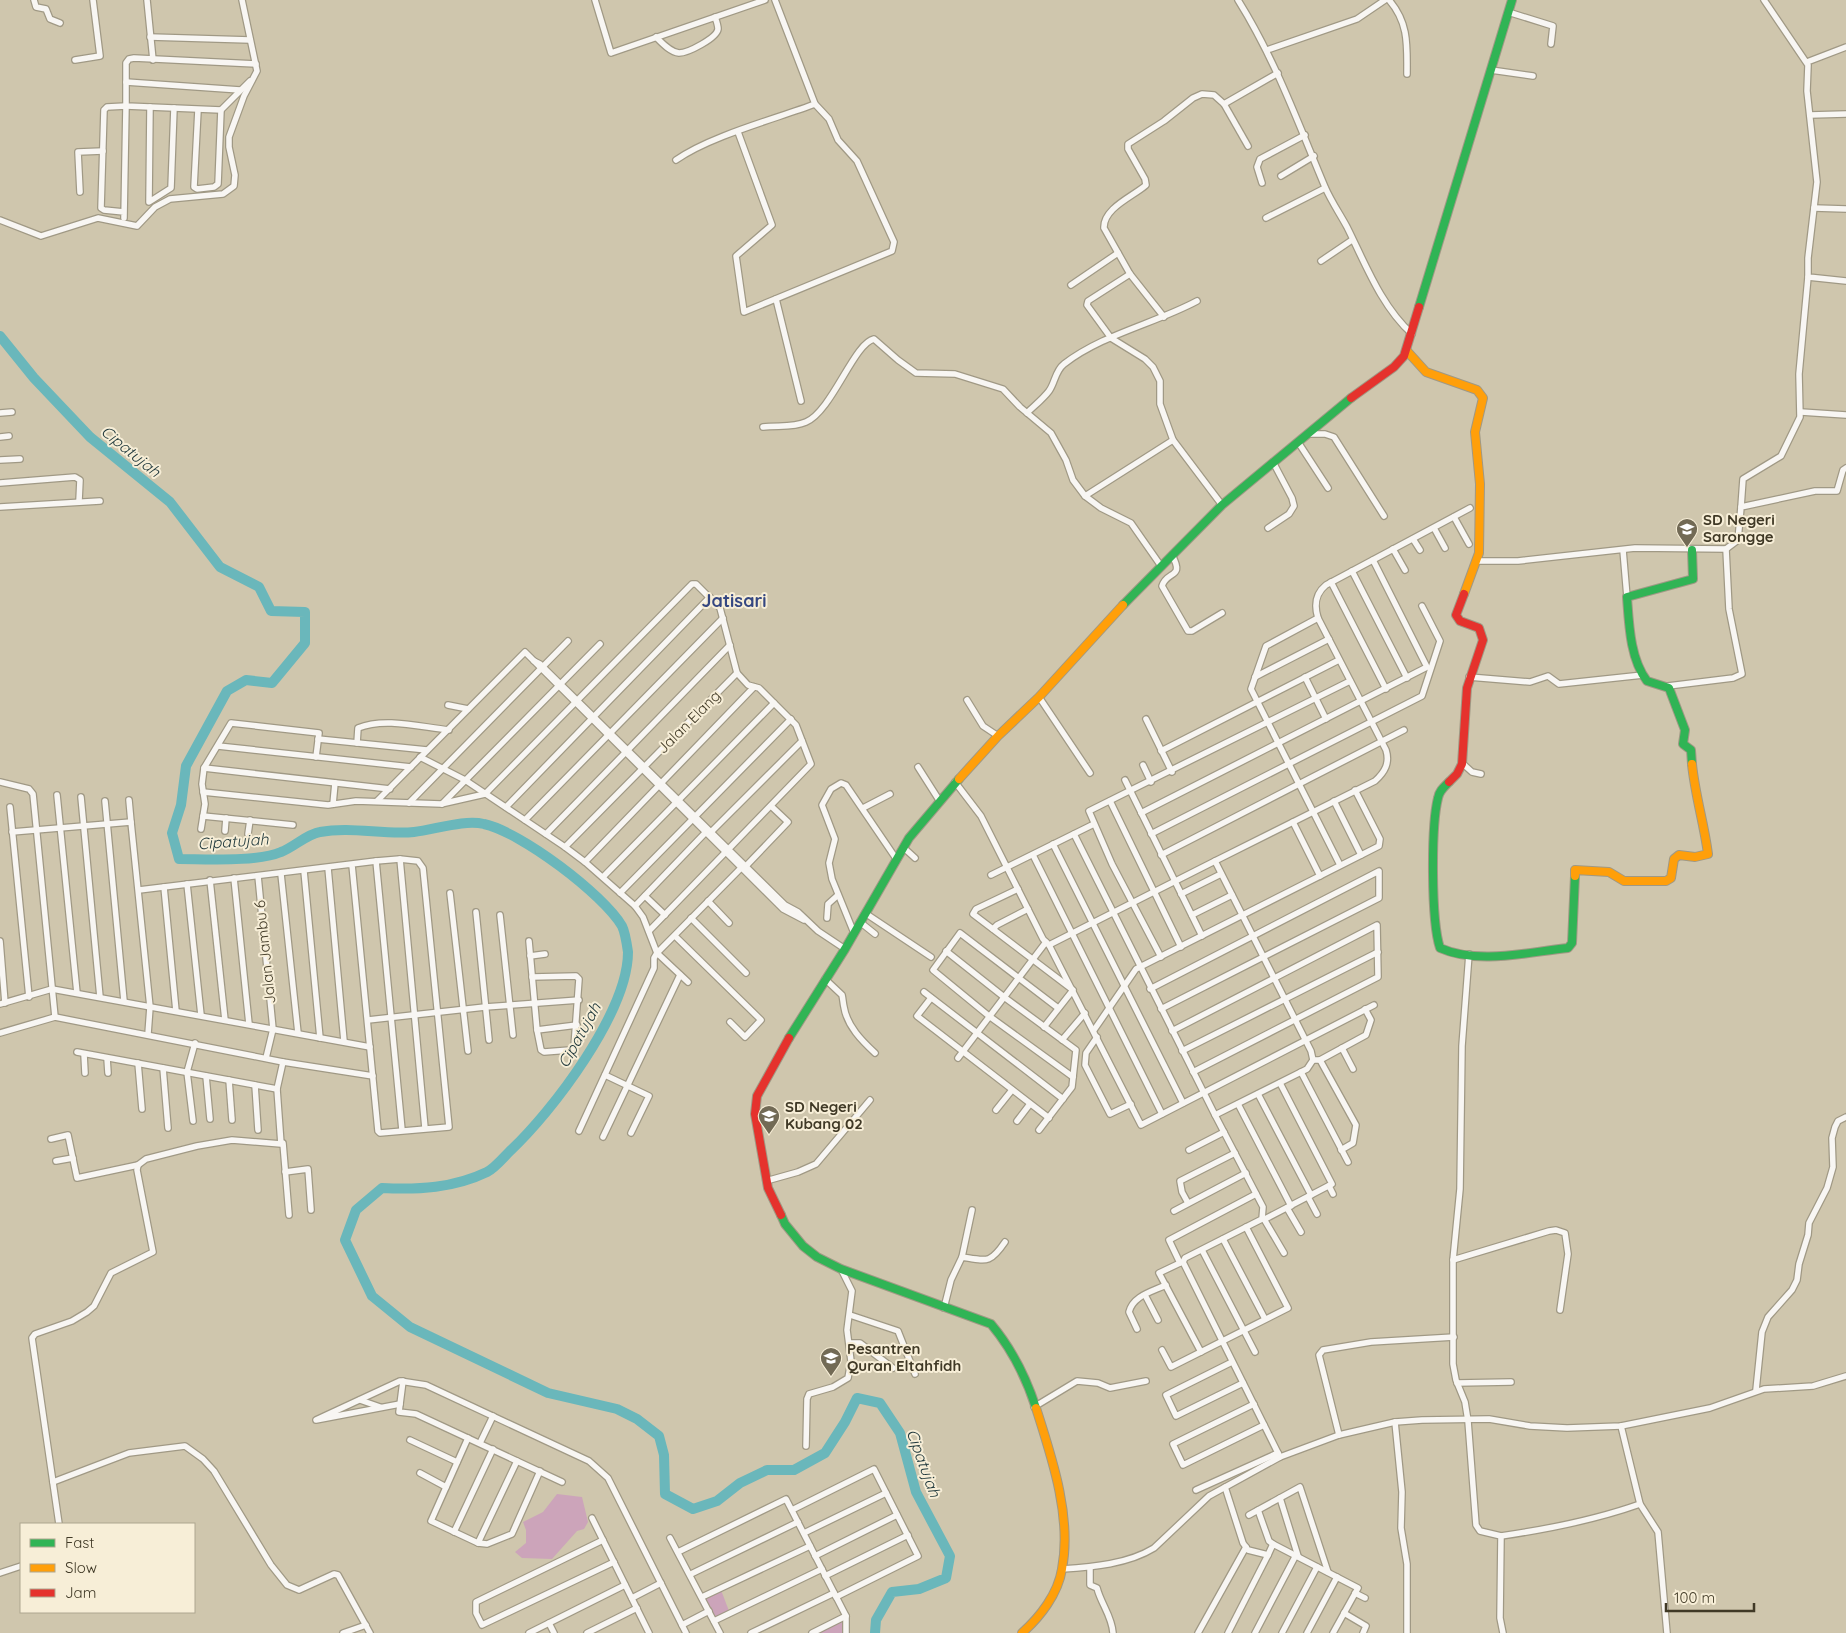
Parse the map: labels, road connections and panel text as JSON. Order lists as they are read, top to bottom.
{
  "streets": {
    "street": ["Jalan Elang", "Jalan Jambu 6"]
  },
  "districts": ["Jatisari"],
  "water": ["Cipatujah"],
  "places": {
    "school or university": ["SD Negeri Sarongge", "SD Negeri Kubang 02", "Pesantren Quran Eltahfidh"]
  },
  "legend": ["Fast", "Slow", "Jam"],
  "scale_bar": "100 m"
}
